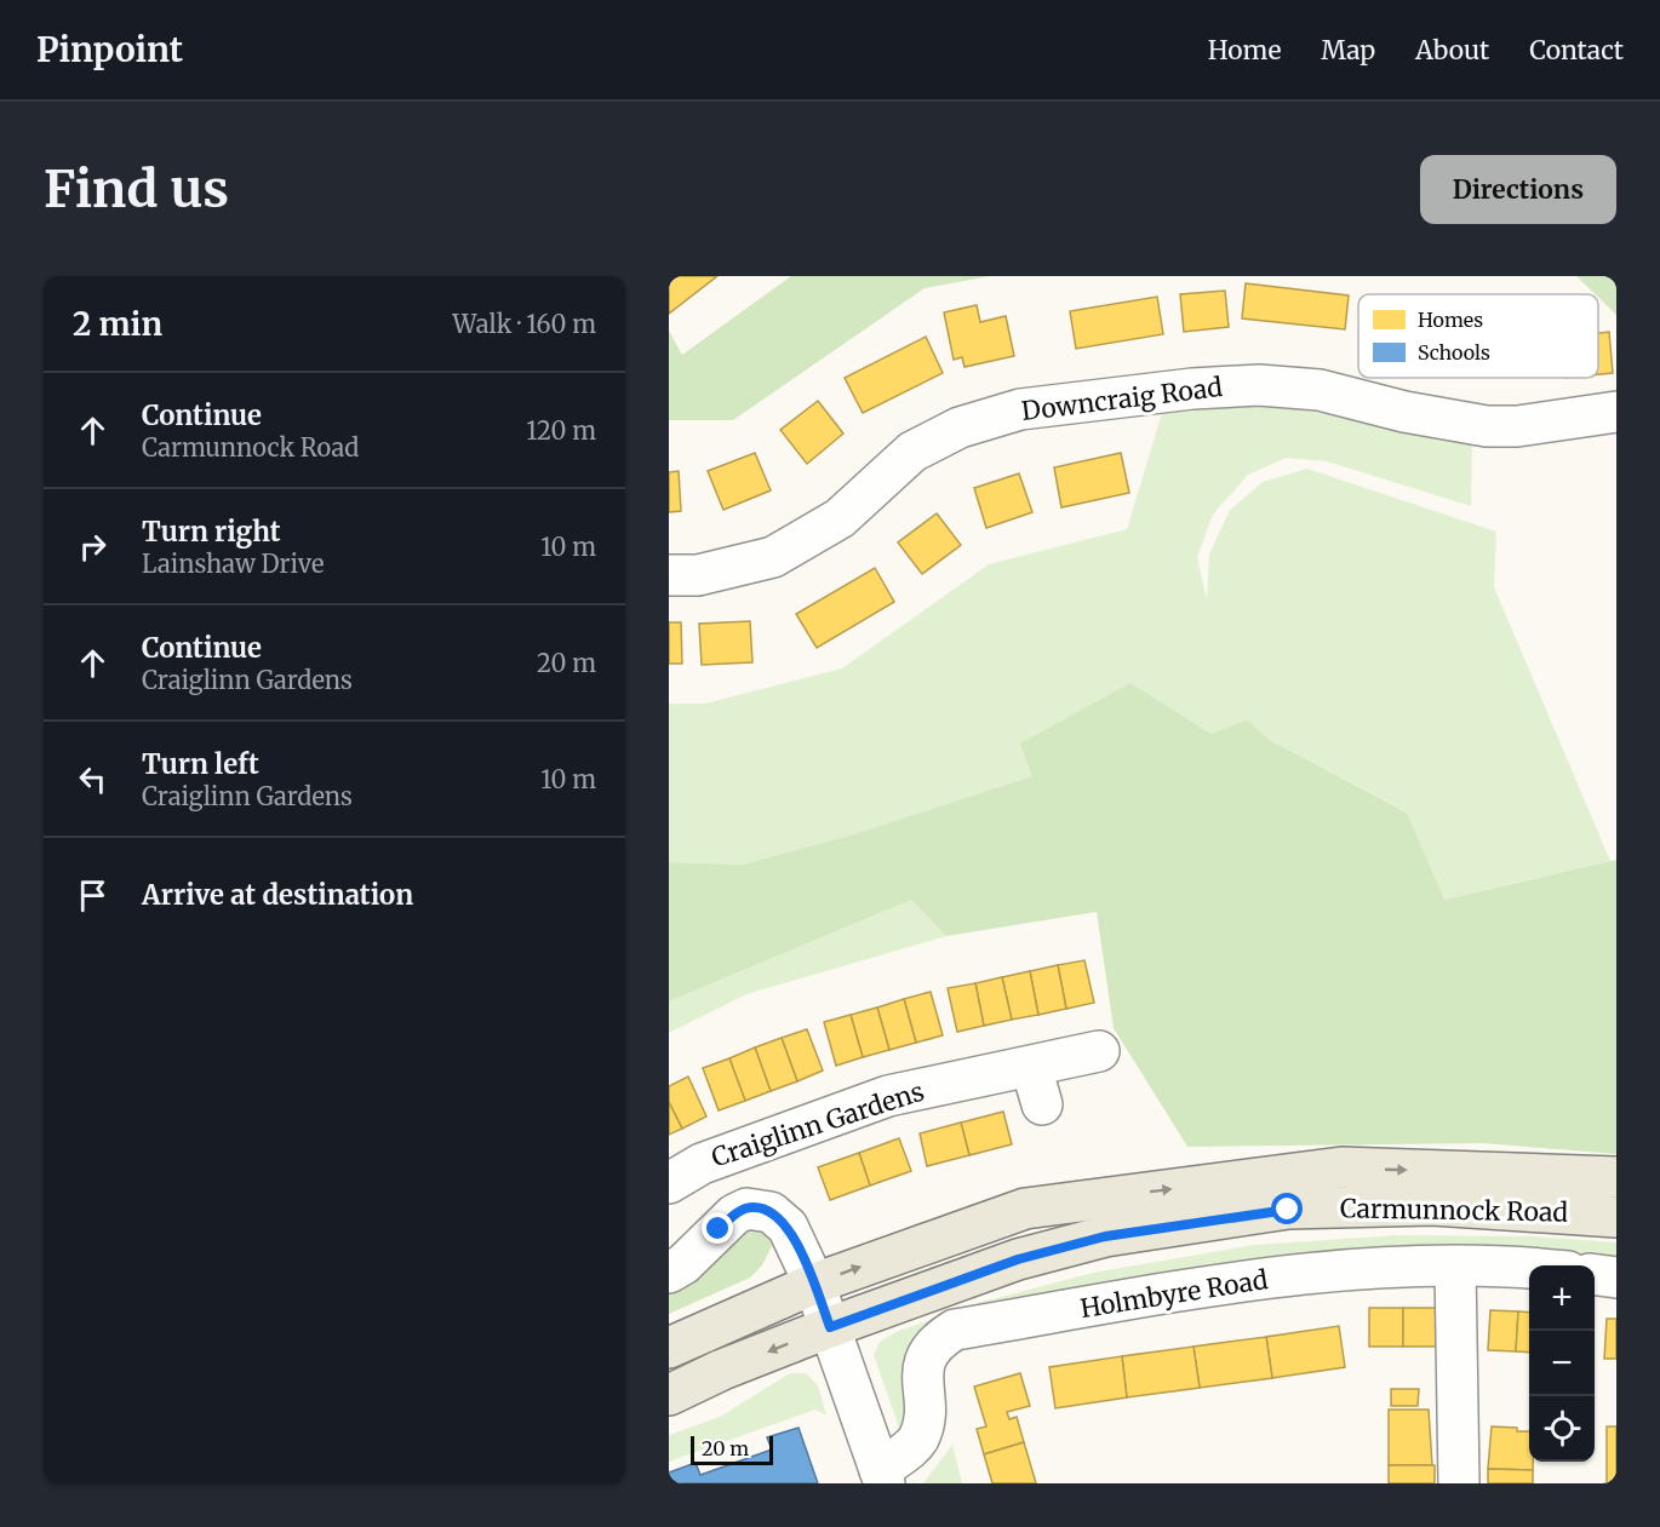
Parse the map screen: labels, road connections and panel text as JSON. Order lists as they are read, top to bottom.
{
  "streets": {
    "main road": ["Carmunnock Road"],
    "street": ["Downcraig Road", "Craiglinn Gardens", "Holmbyre Road"]
  },
  "legend": ["Homes", "Schools"],
  "scale_bar": "20 m",
  "page": {
    "header": "Pinpoint",
    "nav": [
      "Home",
      "Map",
      "About",
      "Contact"
    ],
    "buttons": "Directions",
    "title": "Find us",
    "heading": ["2 min", "Walk · 160 m"],
    "list": [
      ["Continue", "Carmunnock Road", "120 m"],
      ["Turn right", "Lainshaw Drive", "10 m"],
      ["Continue", "Craiglinn Gardens", "20 m"],
      ["Turn left", "Craiglinn Gardens", "10 m"],
      "Arrive at destination"
    ],
    "map_buttons": ["+", "−"],
    "scale": "20 m"
  }
}
